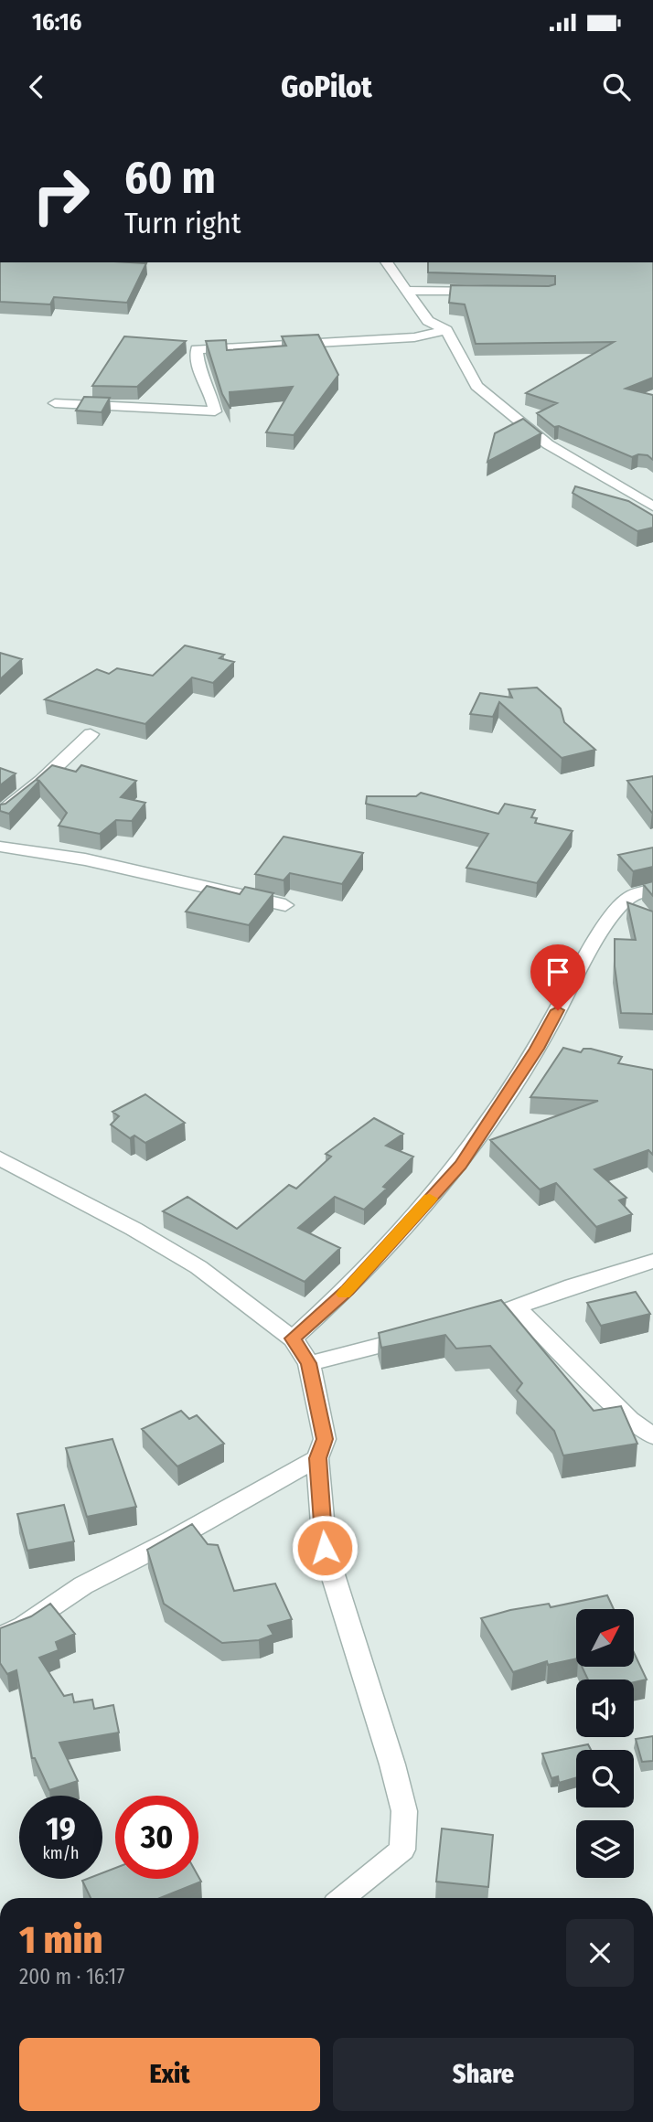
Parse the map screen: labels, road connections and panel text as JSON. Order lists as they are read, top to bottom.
{
  "north": "top right",
  "page": {
    "status": "16:16",
    "header": "GoPilot",
    "turn": ["60 m", "Turn right"],
    "speed": "19 km/h",
    "limit": "30",
    "heading": ["1 min", "200 m · 16:17"],
    "buttons": ["Exit", "Share"]
  }
}
